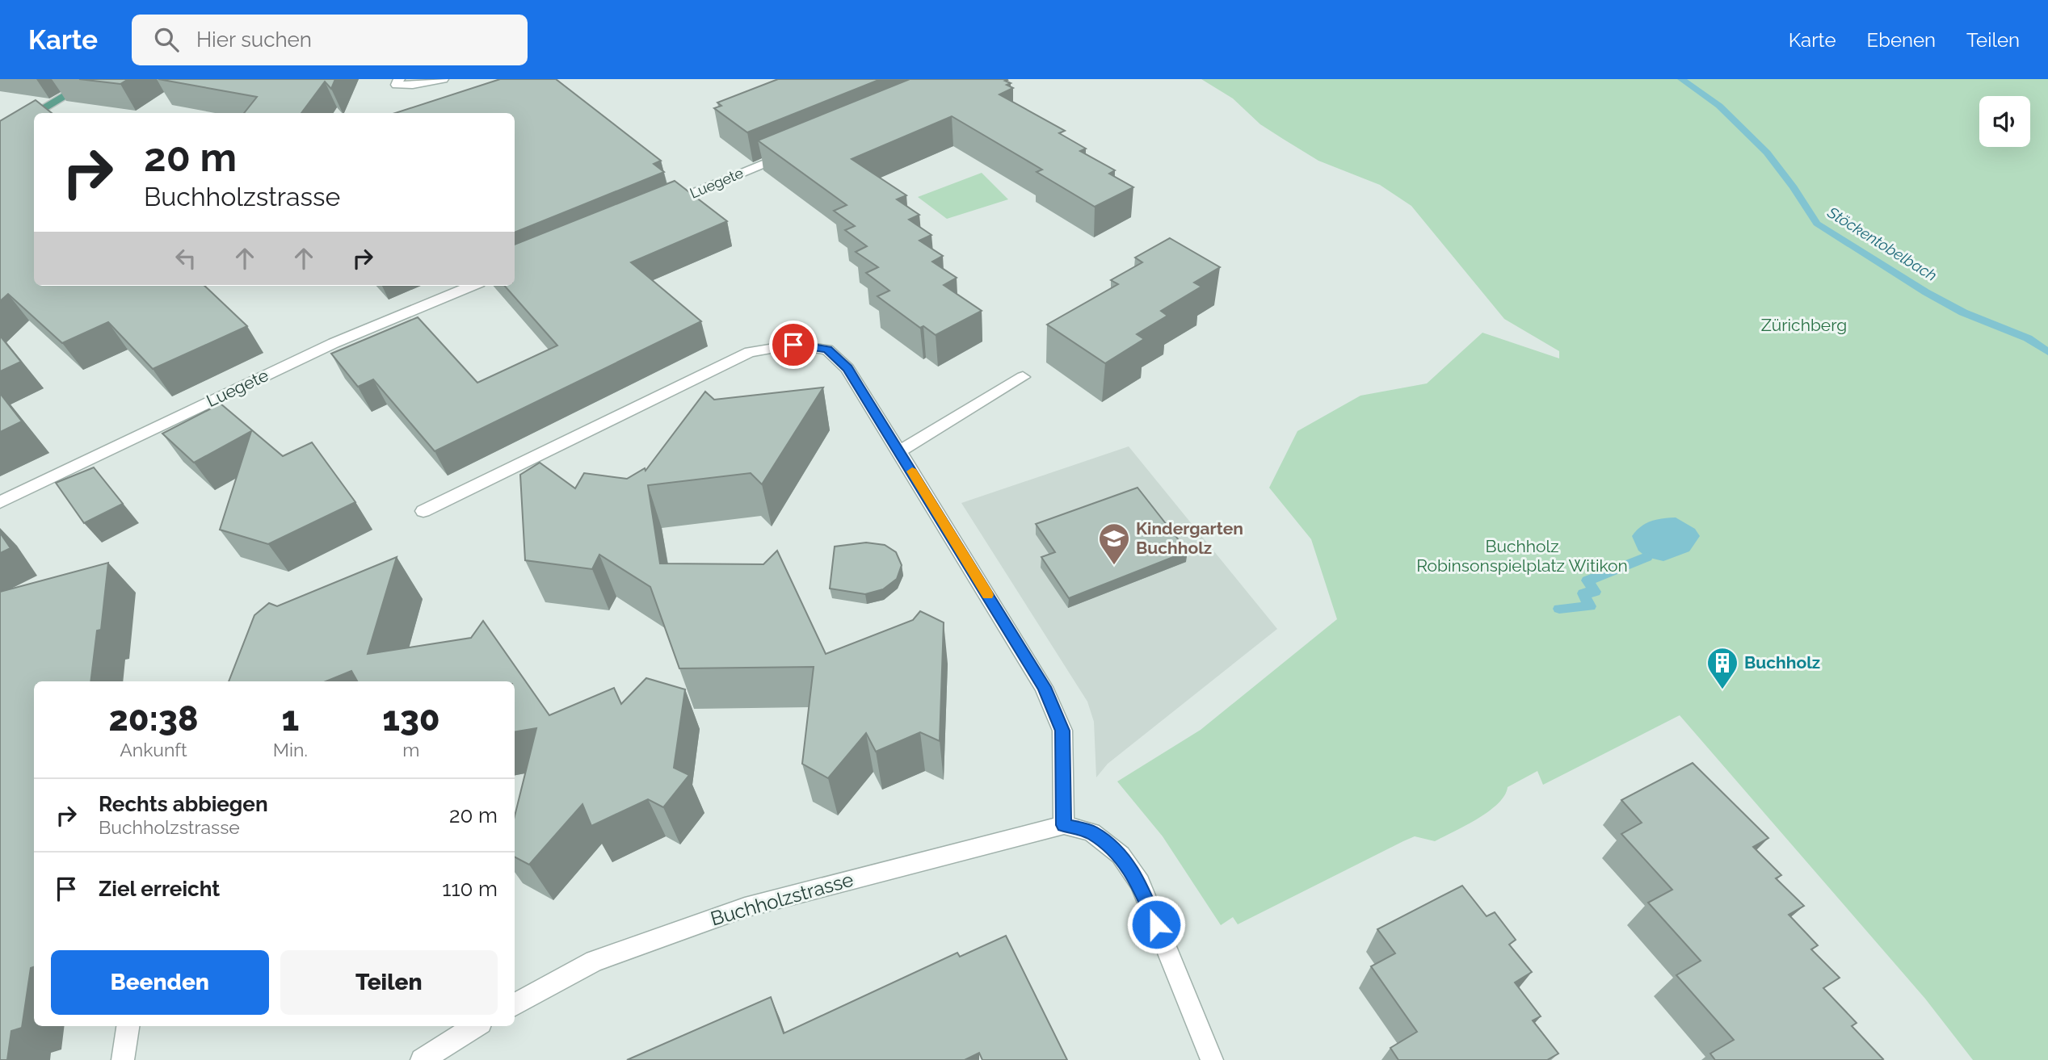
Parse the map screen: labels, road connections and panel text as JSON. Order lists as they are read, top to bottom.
{
  "streets": {
    "street": ["Luegete", "Buchholzstrasse"]
  },
  "water": ["Stöckentobelbach"],
  "parks": ["Zürichberg", "Buchholz Robinsonspielplatz Witikon"],
  "places": {
    "school or university": ["Kindergarten Buchholz"],
    "building": ["Buchholz"]
  },
  "page": {
    "header": "Karte",
    "search": "Hier suchen",
    "nav": ["Karte", "Ebenen", "Teilen"],
    "turn": ["20 m", "Buchholzstrasse"],
    "eta": [
      "20:38",
      "Ankunft",
      "1",
      "Min.",
      "130",
      "m"
    ],
    "list": [
      {
        "name": "Rechts abbiegen",
        "note": "Buchholzstrasse",
        "value": "20 m"
      },
      {
        "name": "Ziel erreicht",
        "value": "110 m"
      }
    ],
    "buttons": ["Beenden", "Teilen"]
  }
}
